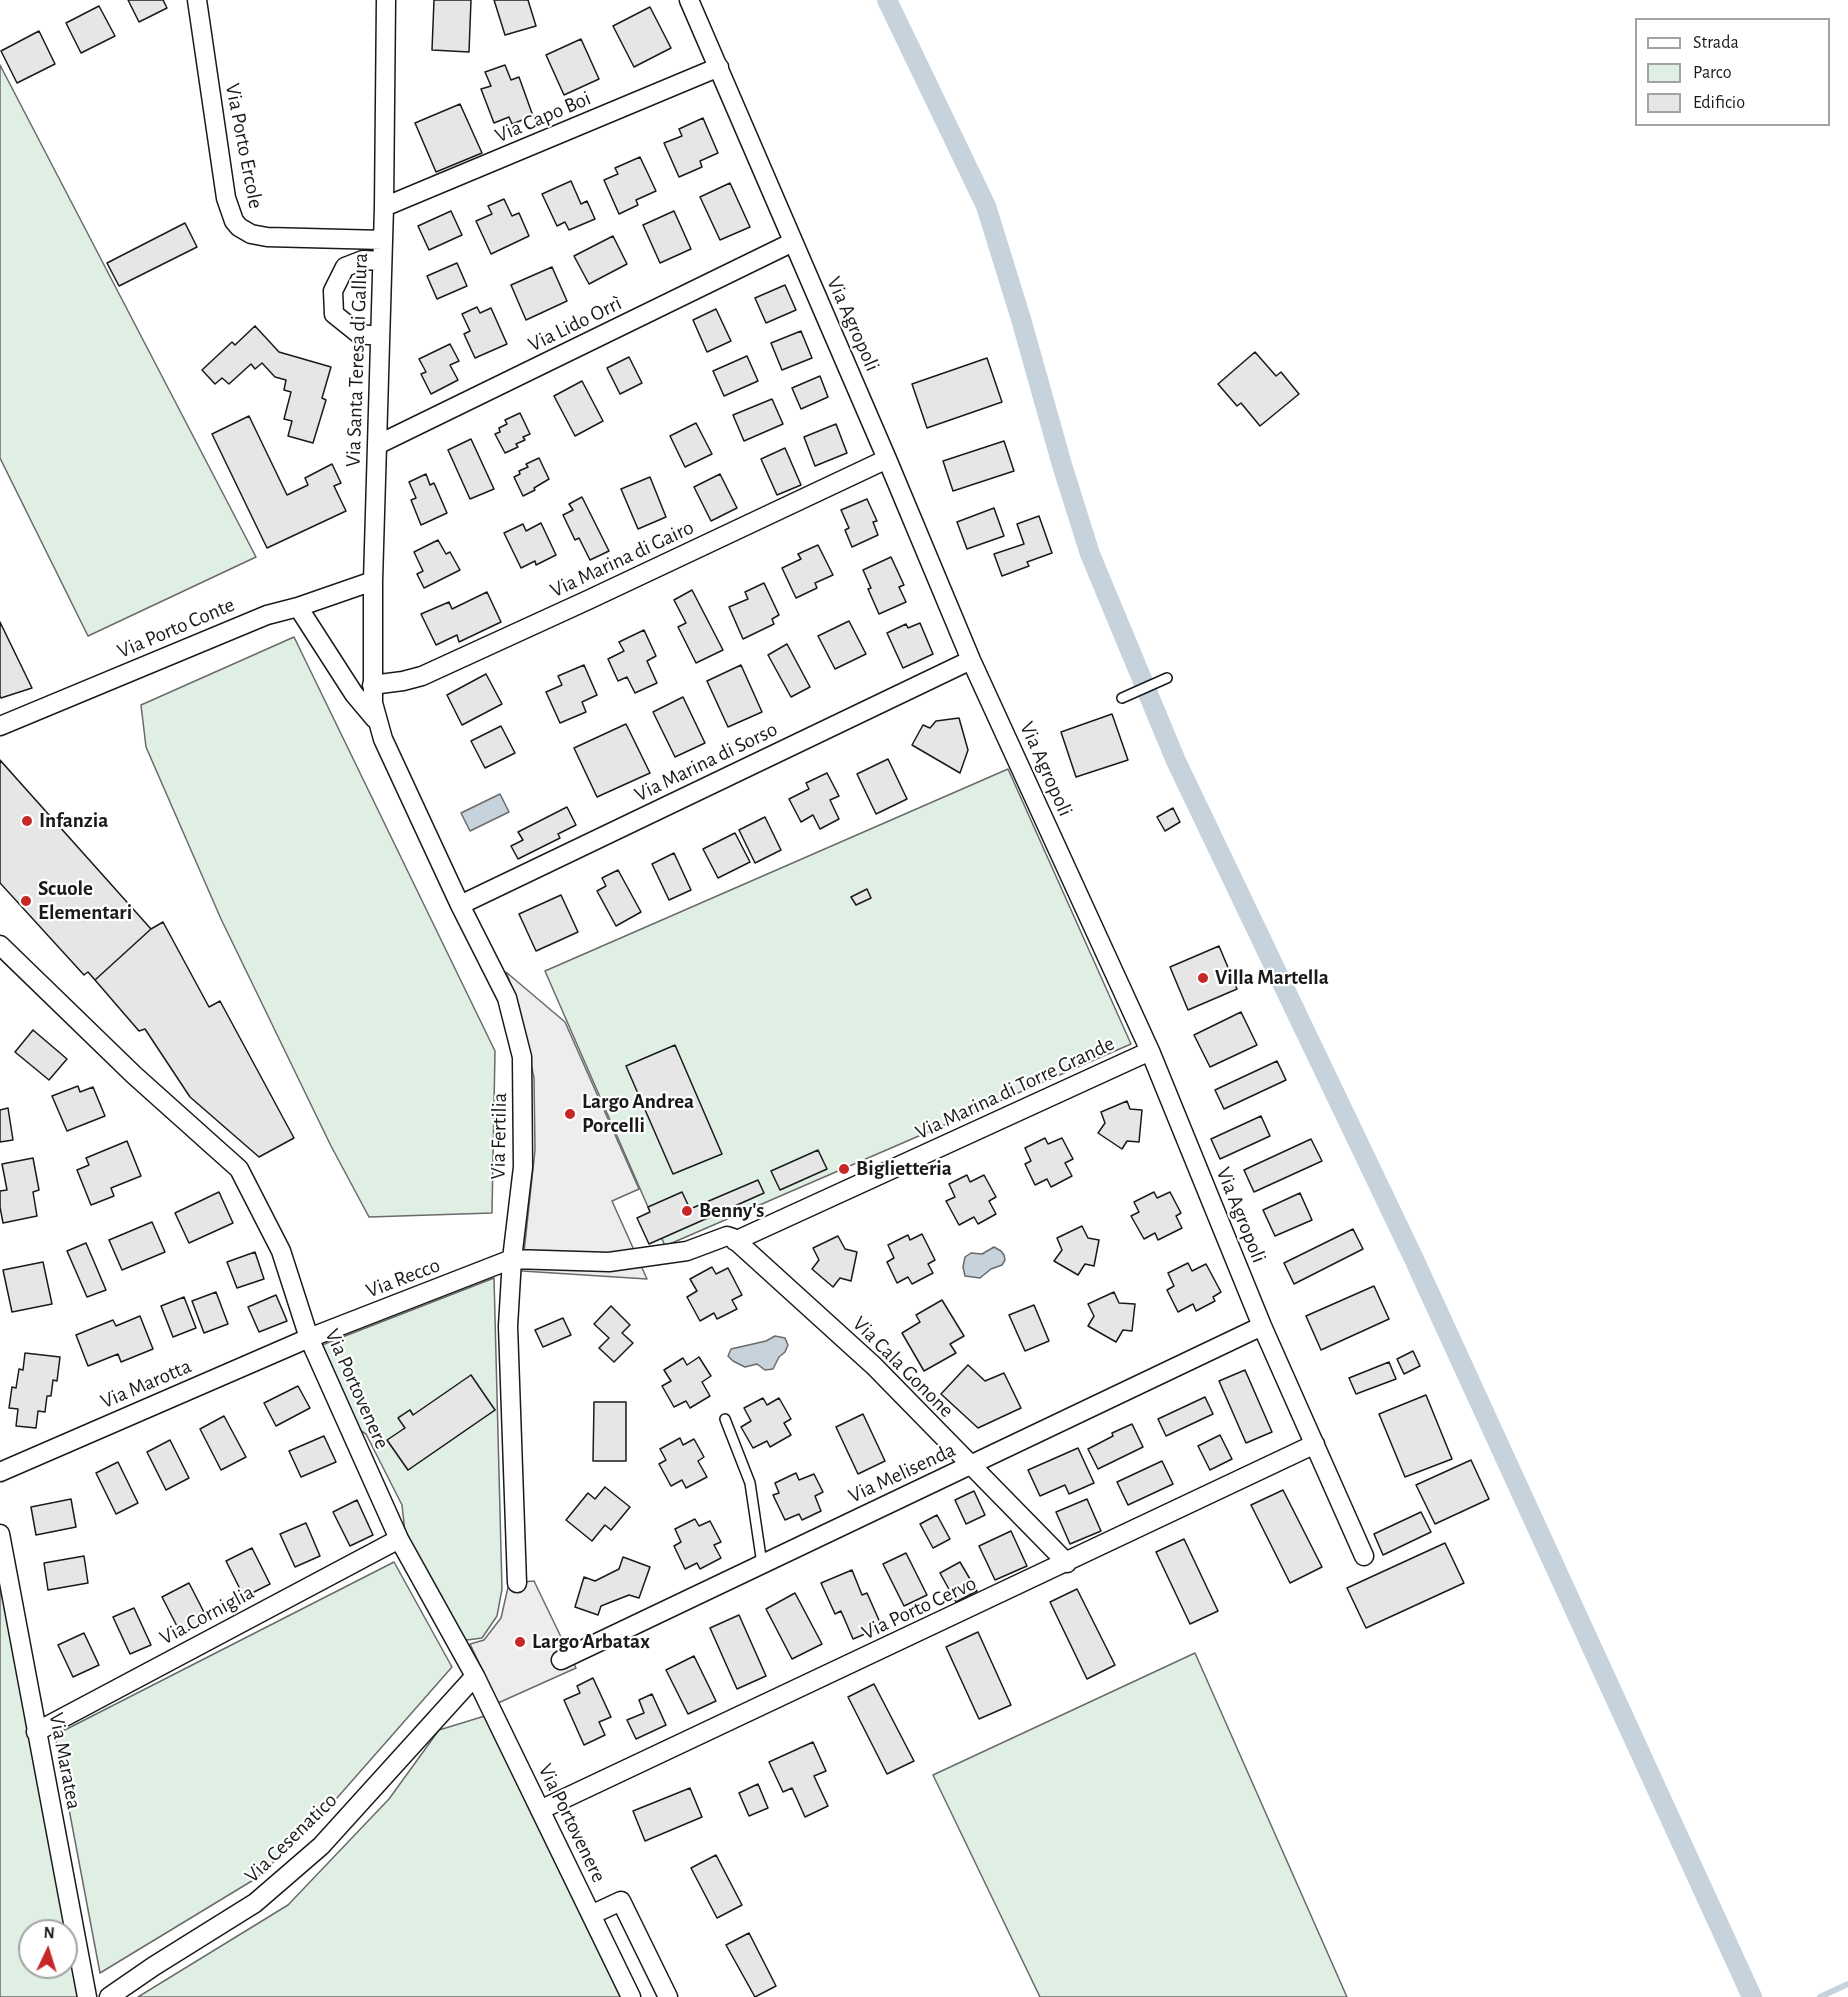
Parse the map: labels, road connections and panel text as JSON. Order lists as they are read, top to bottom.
{
  "streets": {
    "street": [
      "Via Capo Boi",
      "Via Porto Ercole",
      "Via Lido Orrì",
      "Via Agropoli",
      "Via Santa Teresa di Gallura",
      "Via Marina di Gairo",
      "Via Porto Conte",
      "Via Marina di Sorso",
      "Via Marina di Torre Grande",
      "Via Fertilia",
      "Via Recco",
      "Via Cala Gonone",
      "Via Marotta",
      "Via Portovenere",
      "Via Melisenda",
      "Via Porto Cervo",
      "Via Corniglia",
      "Via Maratea",
      "Via Cesenatico"
    ]
  },
  "crossings": [
    ["Via Capo Boi", "Via Agropoli"],
    ["Via Capo Boi", "Via Santa Teresa di Gallura"],
    ["Via Porto Ercole", "Via Santa Teresa di Gallura"],
    ["Via Lido Orrì", "Via Agropoli"],
    ["Via Lido Orrì", "Via Santa Teresa di Gallura"],
    ["Via Agropoli", "Via Marina di Gairo"],
    ["Via Agropoli", "Via Marina di Sorso"],
    ["Via Agropoli", "Via Marina di Torre Grande"],
    ["Via Agropoli", "Via Melisenda"],
    ["Via Agropoli", "Via Porto Cervo"],
    ["Via Santa Teresa di Gallura", "Via Marina di Gairo"],
    ["Via Santa Teresa di Gallura", "Via Porto Conte"],
    ["Via Santa Teresa di Gallura", "Via Fertilia"],
    ["Via Marina di Sorso", "Via Fertilia"],
    ["Via Marina di Torre Grande", "Via Fertilia"],
    ["Via Marina di Torre Grande", "Via Recco"],
    ["Via Marina di Torre Grande", "Via Cala Gonone"],
    ["Via Fertilia", "Via Recco"],
    ["Via Recco", "Via Marotta"],
    ["Via Recco", "Via Portovenere"],
    ["Via Cala Gonone", "Via Melisenda"],
    ["Via Cala Gonone", "Via Porto Cervo"],
    ["Via Marotta", "Via Portovenere"],
    ["Via Portovenere", "Via Porto Cervo"],
    ["Via Portovenere", "Via Corniglia"],
    ["Via Portovenere", "Via Cesenatico"],
    ["Via Corniglia", "Via Maratea"]
  ],
  "places": [
    "Infanzia",
    "Scuole Elementari",
    "Villa Martella",
    "Largo Andrea Porcelli",
    "Biglietteria",
    "Benny's",
    "Largo Arbatax"
  ],
  "legend": ["Strada", "Parco", "Edificio"],
  "north": "top"
}
